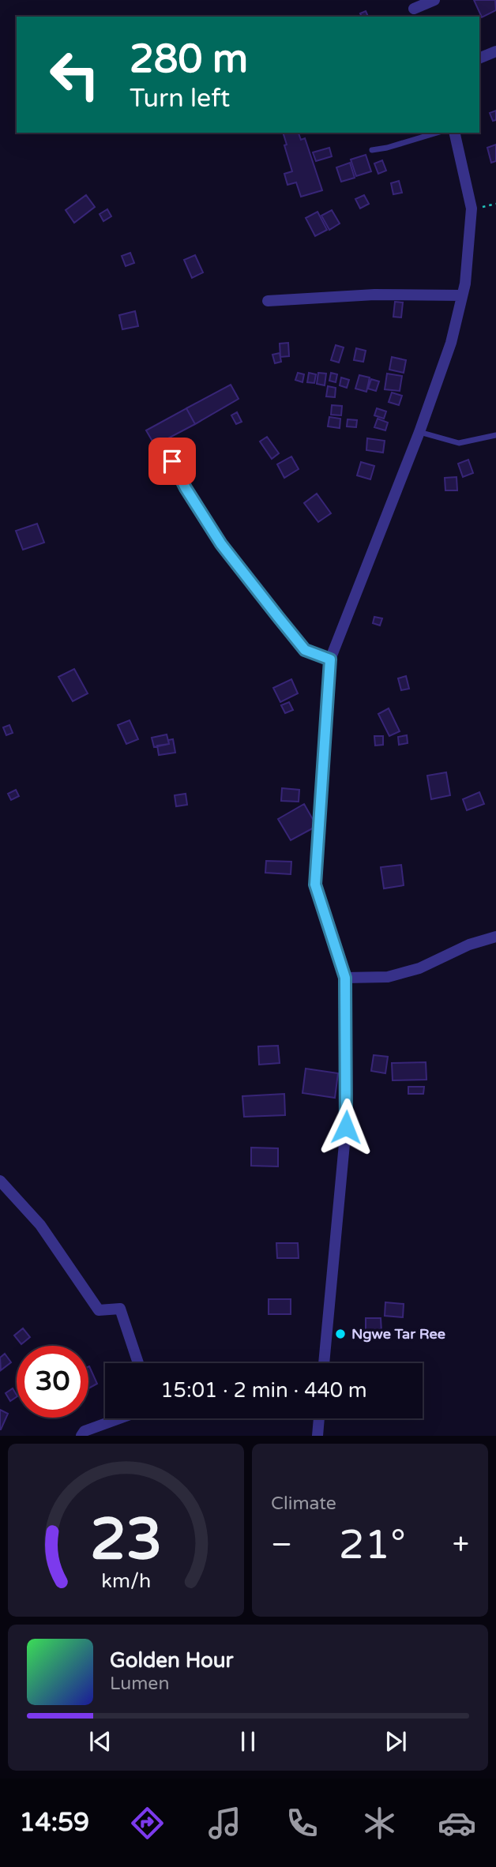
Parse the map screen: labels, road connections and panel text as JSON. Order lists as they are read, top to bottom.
{
  "places": ["Ngwe Tar Ree"],
  "page": {
    "turn": ["280 m", "Turn left"],
    "limit": "30",
    "trip": "15:01 · 2 min · 440 m",
    "tile": "Climate",
    "heat": ["−", "21°", "+"],
    "song": ["Golden Hour", "Lumen"],
    "tabs": "14:59",
    "gauge": ["23", "km/h"]
  }
}
